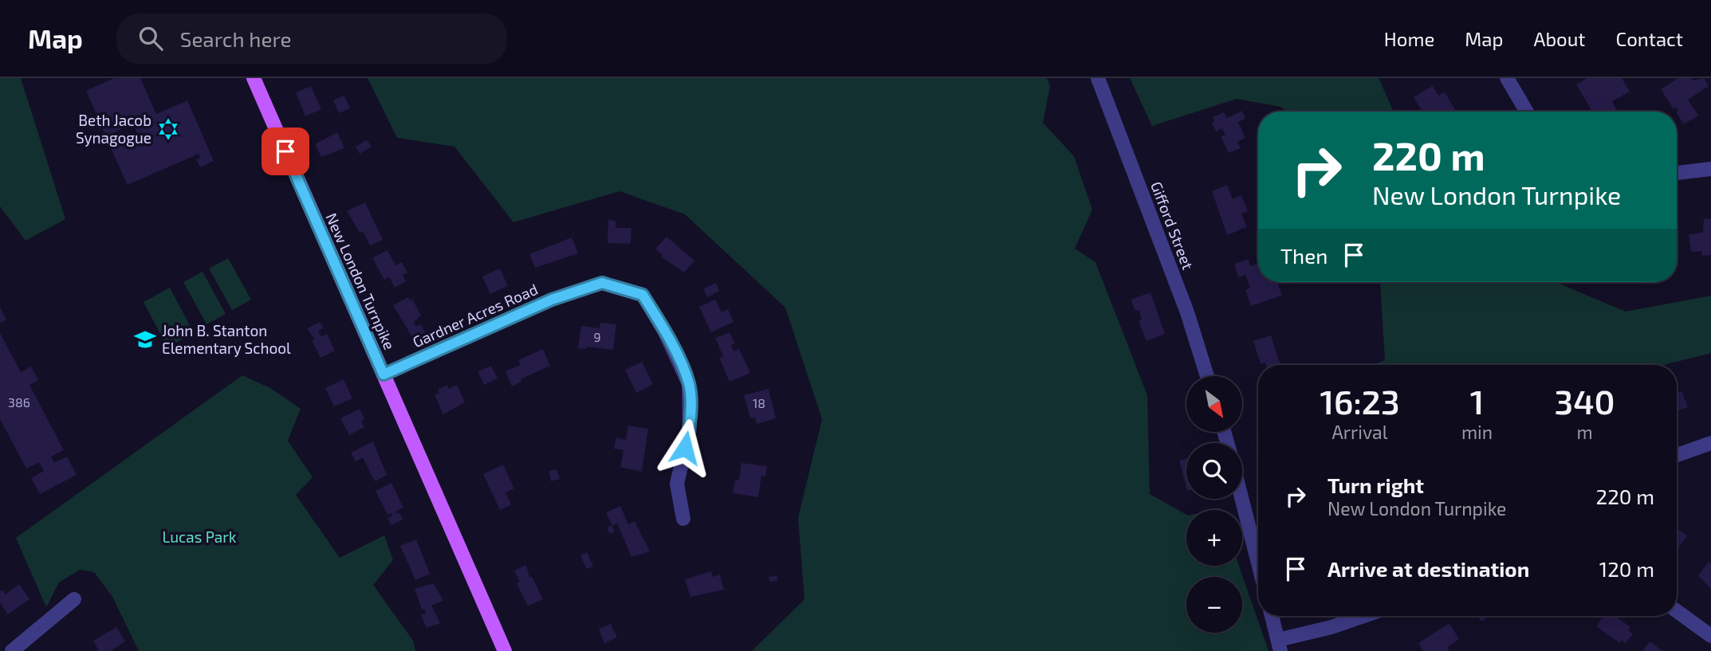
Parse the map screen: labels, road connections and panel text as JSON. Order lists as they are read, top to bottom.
{
  "streets": {
    "main road": ["New London Turnpike"],
    "street": ["Gifford Street", "Gardner Acres Road"]
  },
  "crossings": [
    ["New London Turnpike", "Gardner Acres Road"]
  ],
  "parks": ["Lucas Park"],
  "places": {
    "synagogue": ["Beth Jacob Synagogue"],
    "school or university": ["John B. Stanton Elementary School"]
  },
  "house_numbers": ["9", "386", "18"],
  "north": "bottom right",
  "page": {
    "header": "Map",
    "search": "Search here",
    "nav": [
      "Home",
      "Map",
      "About",
      "Contact"
    ],
    "turn": ["220 m", "New London Turnpike"],
    "then": "Then",
    "eta": [
      "16:23",
      "Arrival",
      "1",
      "min",
      "340",
      "m"
    ],
    "map_buttons": ["+", "−"],
    "list": [
      {
        "name": "Turn right",
        "note": "New London Turnpike",
        "value": "220 m"
      },
      {
        "name": "Arrive at destination",
        "value": "120 m"
      }
    ]
  }
}
